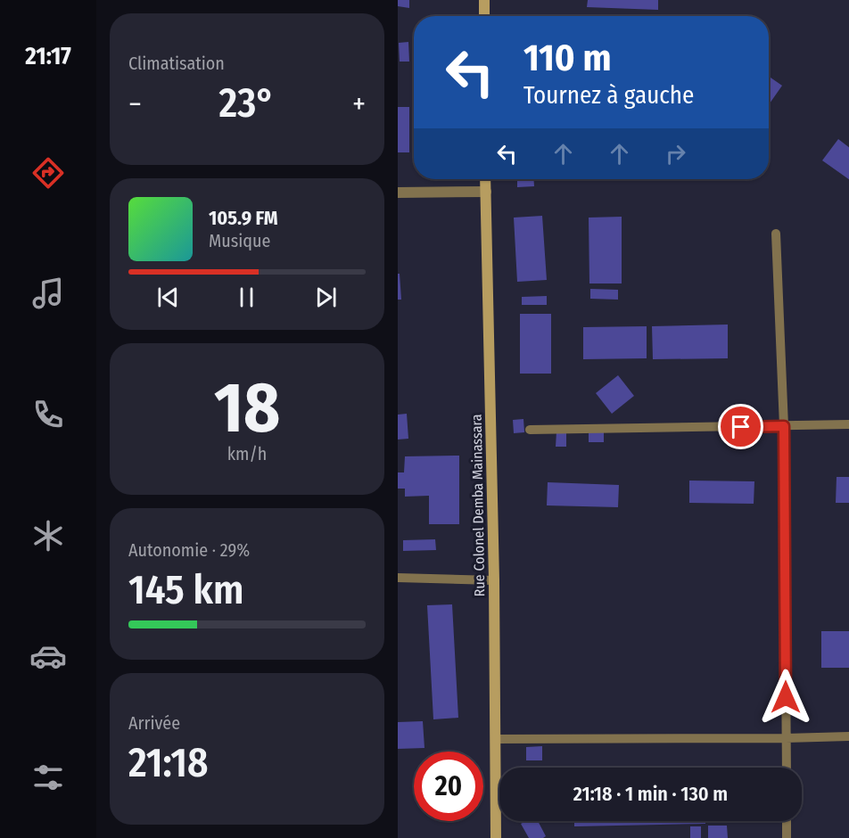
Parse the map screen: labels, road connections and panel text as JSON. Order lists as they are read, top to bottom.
{
  "streets": {
    "street": ["Rue Colonel Demba Mainassara"]
  },
  "page": {
    "tabs": "21:17",
    "tile": [
      "Climatisation",
      ["18", "km/h"],
      ["Autonomie · 29%", "145 km"],
      ["Arrivée", "21:18"]
    ],
    "turn": ["110 m", "Tournez à gauche"],
    "heat": ["−", "23°", "+"],
    "song": ["105.9 FM", "Musique"],
    "limit": "20",
    "trip": "21:18 · 1 min · 130 m"
  }
}
